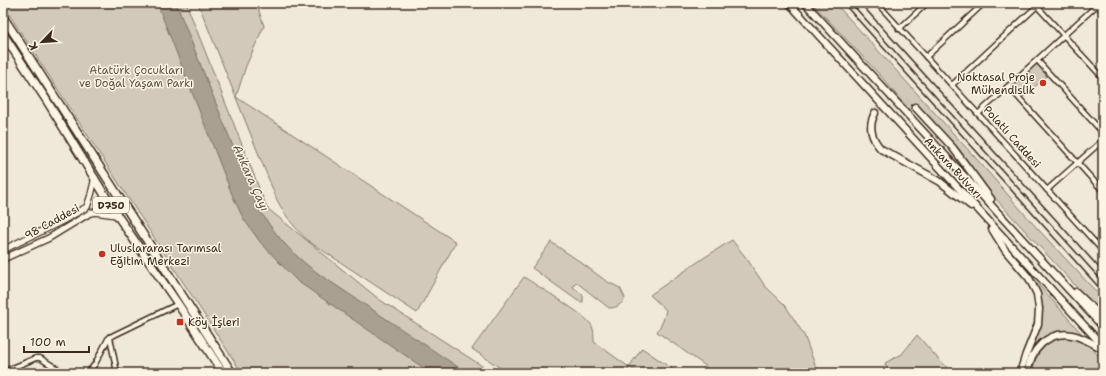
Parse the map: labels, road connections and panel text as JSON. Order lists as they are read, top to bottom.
{
  "streets": {
    "highway": ["D750"],
    "main road": ["Ankara Bulvarı", "98 Caddesi"],
    "street": ["Polatlı Caddesi"]
  },
  "crossings": [
    ["D750", "98 Caddesi"]
  ],
  "water": ["Ankara Çayı"],
  "parks": ["Atatürk Çocukları ve Doğal Yaşam Parkı"],
  "places": {
    "other": ["Noktasal Proje Mühendislik", "Uluslararası Tarımsal Eğitim Merkezi"],
    "transit": ["Köy İşleri"]
  },
  "scale_bar": "100 m",
  "north": "bottom left"
}
